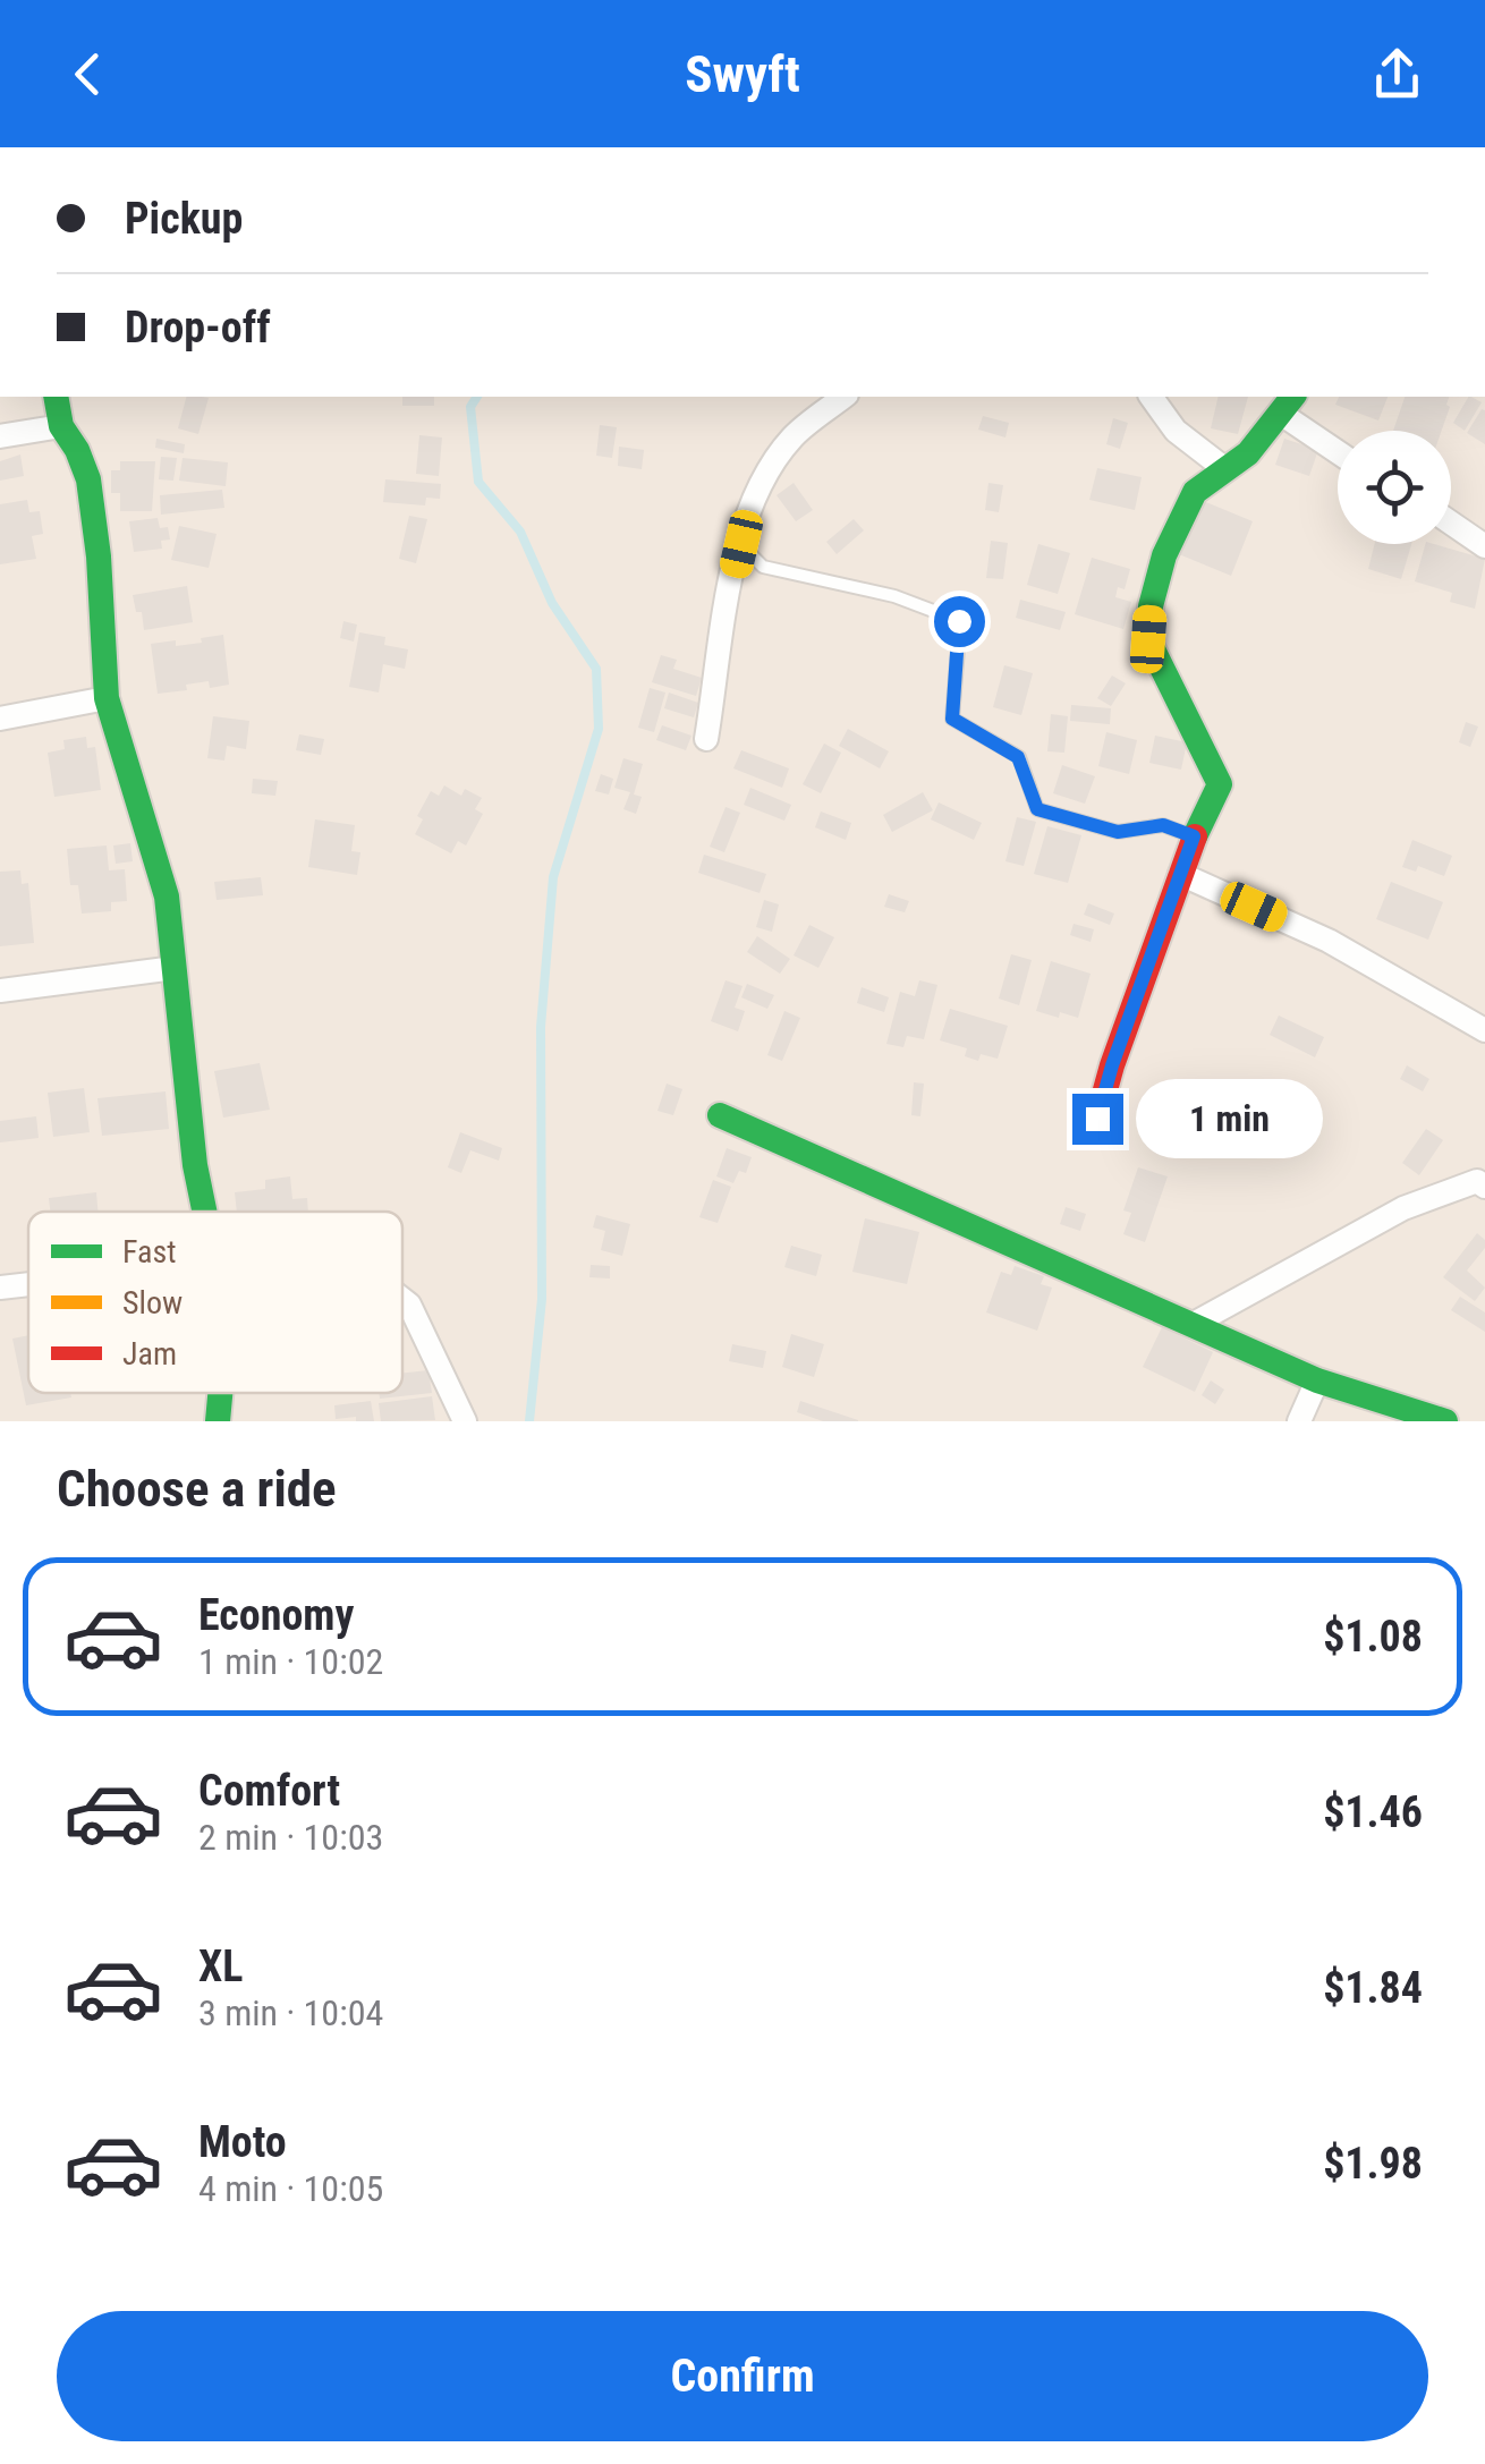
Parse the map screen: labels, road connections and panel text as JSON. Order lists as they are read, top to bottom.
{
  "legend": ["Fast", "Slow", "Jam"],
  "page": {
    "header": "Swyft",
    "banner": ["Pickup", "Drop-off"],
    "bubble": "1 min",
    "heading": "Choose a ride",
    "list": [
      {
        "name": "Economy",
        "note": "1 min · 10:02",
        "value": "$1.08"
      },
      {
        "name": "Comfort",
        "note": "2 min · 10:03",
        "value": "$1.46"
      },
      {
        "name": "XL",
        "note": "3 min · 10:04",
        "value": "$1.84"
      },
      {
        "name": "Moto",
        "note": "4 min · 10:05",
        "value": "$1.98"
      }
    ],
    "buttons": "Confirm"
  }
}
